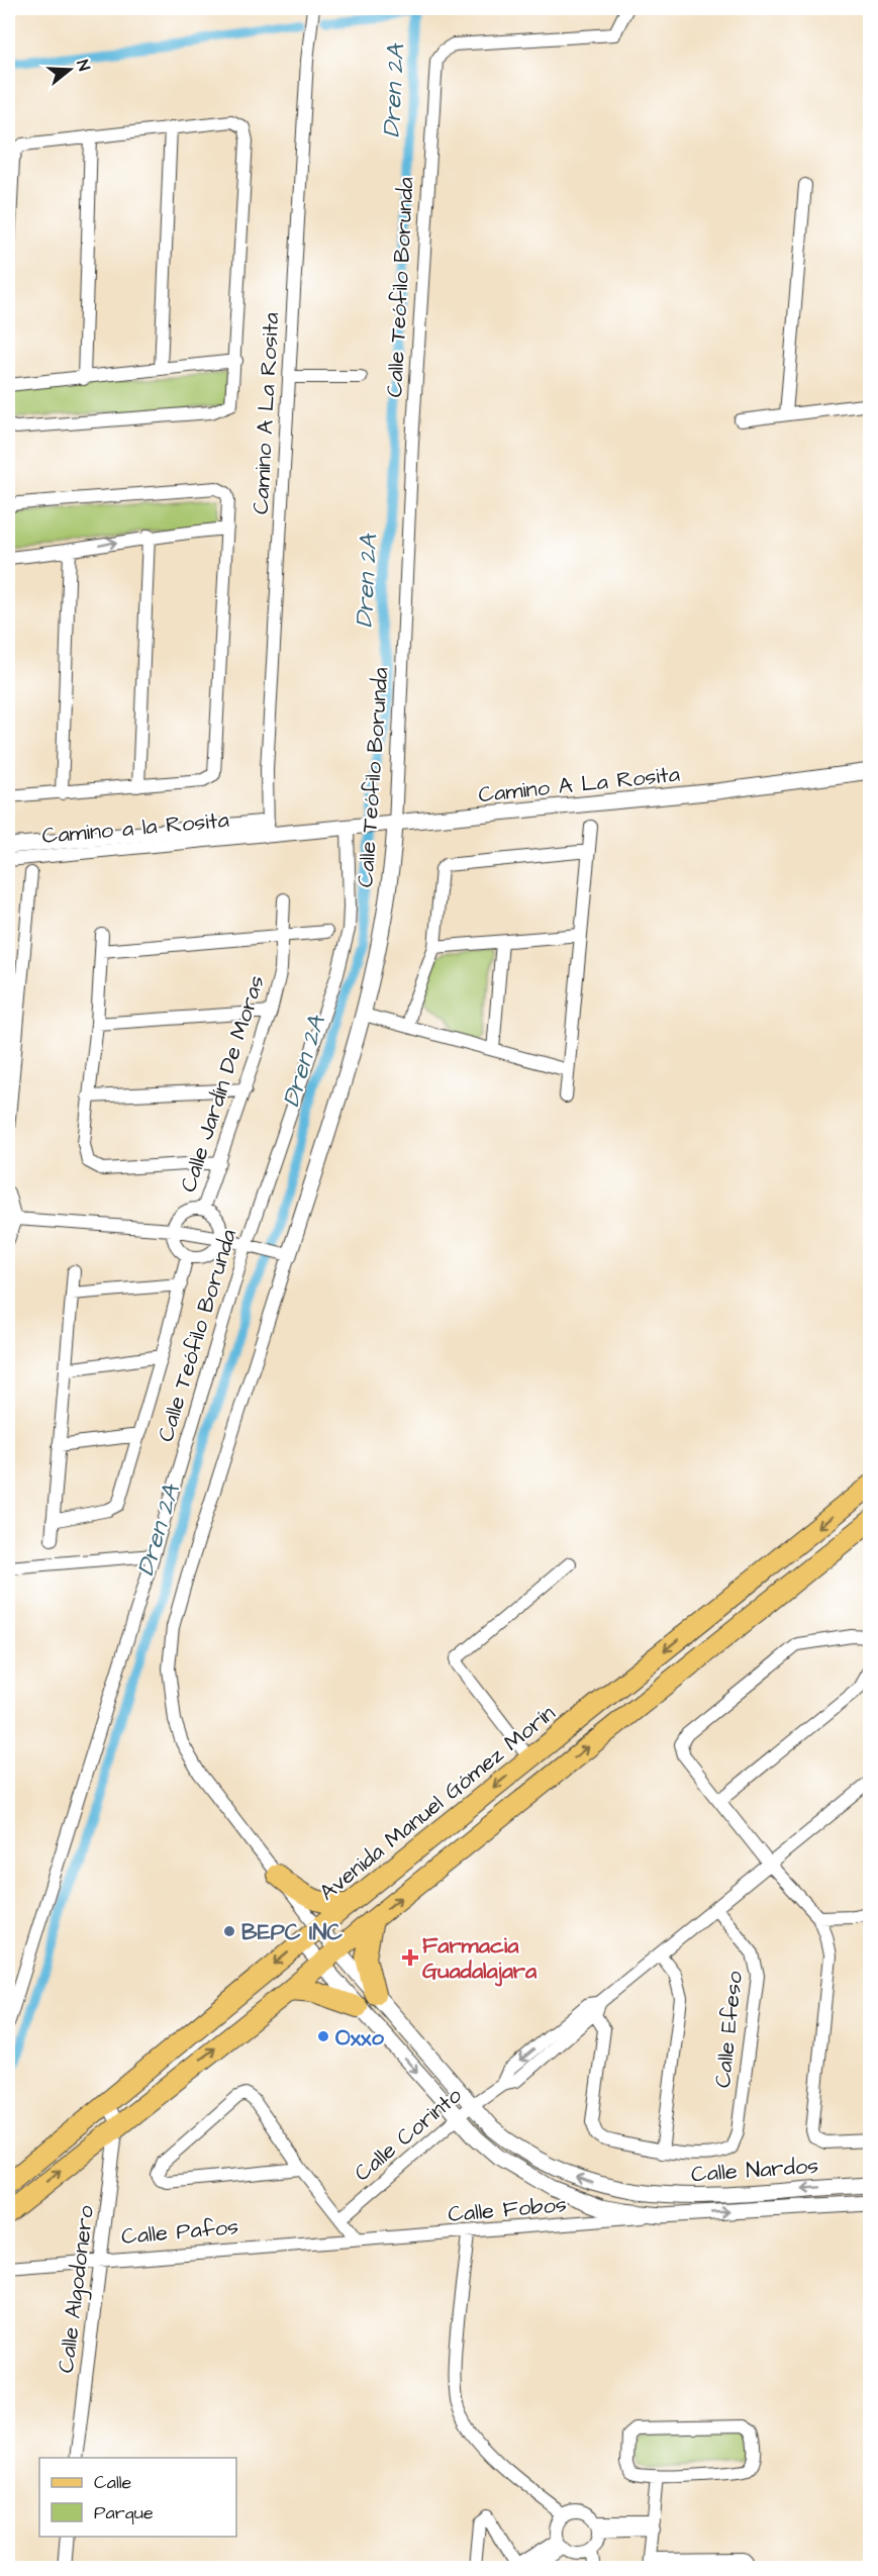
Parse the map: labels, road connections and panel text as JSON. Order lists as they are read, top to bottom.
{
  "streets": {
    "main road": ["Avenida Manuel Gómez Morín"],
    "street": [
      "Calle Teófilo Borunda",
      "Camino A La Rosita",
      "Camino a la Rosita",
      "Calle Jardín De Moras",
      "Calle Efeso",
      "Calle Corinto",
      "Calle Nardos",
      "Calle Fobos",
      "Calle Pafos",
      "Calle Algodonero"
    ]
  },
  "crossings": [
    ["Calle Teófilo Borunda", "Camino A La Rosita"],
    ["Camino A La Rosita", "Camino a la Rosita"],
    ["Avenida Manuel Gómez Morín", "Calle Nardos"],
    ["Calle Efeso", "Calle Corinto"],
    ["Calle Corinto", "Calle Nardos"],
    ["Calle Nardos", "Calle Fobos"],
    ["Calle Fobos", "Calle Pafos"],
    ["Calle Pafos", "Calle Algodonero"]
  ],
  "water": ["Dren 2A"],
  "places": {
    "other": ["BEPC INC", "Oxxo"],
    "health": ["Farmacia Guadalajara"]
  },
  "legend": ["Calle", "Parque"],
  "north": "right"
}
